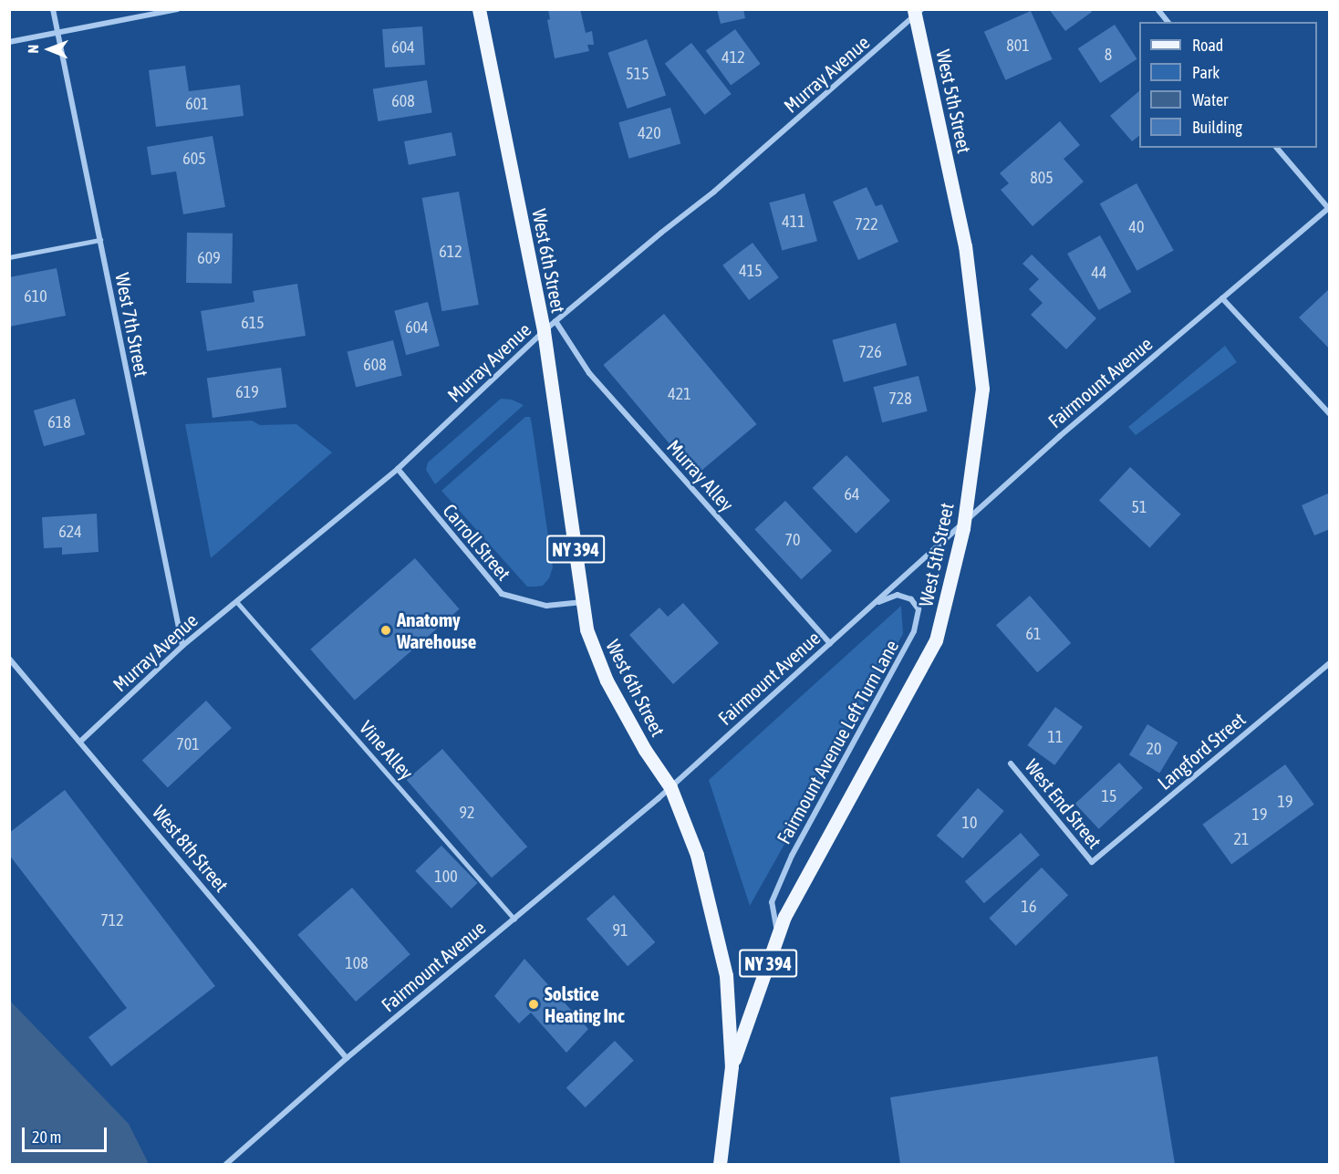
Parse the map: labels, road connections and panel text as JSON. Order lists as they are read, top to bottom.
{
  "streets": {
    "main road": ["West 5th Street", "West 6th Street", "NY 394"],
    "street": [
      "Murray Avenue",
      "West 7th Street",
      "Fairmount Avenue",
      "Murray Alley",
      "Carroll Street",
      "Fairmount Avenue Left Turn Lane",
      "Langford Street",
      "West End Street",
      "West 8th Street"
    ],
    "lane": ["Vine Alley"]
  },
  "crossings": [
    ["Murray Avenue", "West 5th Street"],
    ["Murray Avenue", "West 6th Street"],
    ["Murray Avenue", "West 7th Street"],
    ["Murray Avenue", "Murray Alley"],
    ["Murray Avenue", "Carroll Street"],
    ["Murray Avenue", "Vine Alley"],
    ["Murray Avenue", "West 8th Street"],
    ["West 5th Street", "West 6th Street"],
    ["West 5th Street", "Fairmount Avenue"],
    ["West 5th Street", "Fairmount Avenue Left Turn Lane"],
    ["West 6th Street", "Fairmount Avenue"],
    ["West 6th Street", "Carroll Street"],
    ["Fairmount Avenue", "Murray Alley"],
    ["Fairmount Avenue", "Fairmount Avenue Left Turn Lane"],
    ["Fairmount Avenue", "Vine Alley"],
    ["Fairmount Avenue", "West 8th Street"],
    ["Langford Street", "West End Street"]
  ],
  "places": ["Anatomy Warehouse", "Solstice Heating Inc"],
  "house_numbers": [
    "801",
    "604",
    "8",
    "412",
    "515",
    "608",
    "601",
    "420",
    "605",
    "805",
    "411",
    "722",
    "40",
    "612",
    "609",
    "415",
    "44",
    "610",
    "615",
    "604",
    "726",
    "608",
    "619",
    "421",
    "728",
    "618",
    "64",
    "51",
    "624",
    "70",
    "61",
    "11",
    "701",
    "20",
    "15",
    "19",
    "92",
    "19",
    "10",
    "21",
    "100",
    "16",
    "712",
    "91",
    "108"
  ],
  "legend": [
    "Road",
    "Park",
    "Water",
    "Building"
  ],
  "scale_bar": "20 m",
  "north": "left"
}
